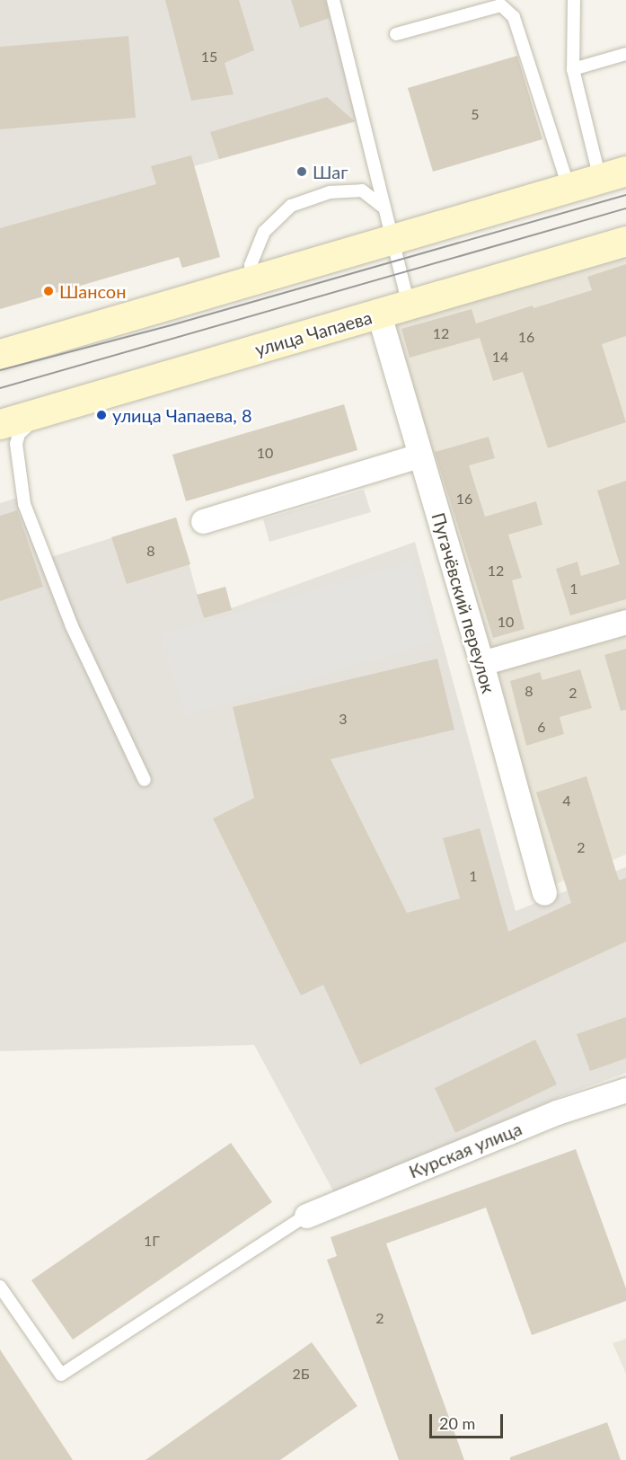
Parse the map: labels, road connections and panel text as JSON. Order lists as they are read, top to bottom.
{
  "streets": {
    "main road": ["улица Чапаева"],
    "street": ["Пугачёвский переулок", "Курская улица"]
  },
  "crossings": [
    ["улица Чапаева", "Пугачёвский переулок"]
  ],
  "places": ["Шаг", "Шансон", "улица Чапаева, 8"],
  "house_numbers": [
    "15",
    "5",
    "12",
    "16",
    "14",
    "10",
    "16",
    "8",
    "12",
    "1",
    "10",
    "8",
    "2",
    "3",
    "6",
    "4",
    "2",
    "1",
    "1Г",
    "2",
    "2Б"
  ],
  "scale_bar": "20 m"
}
